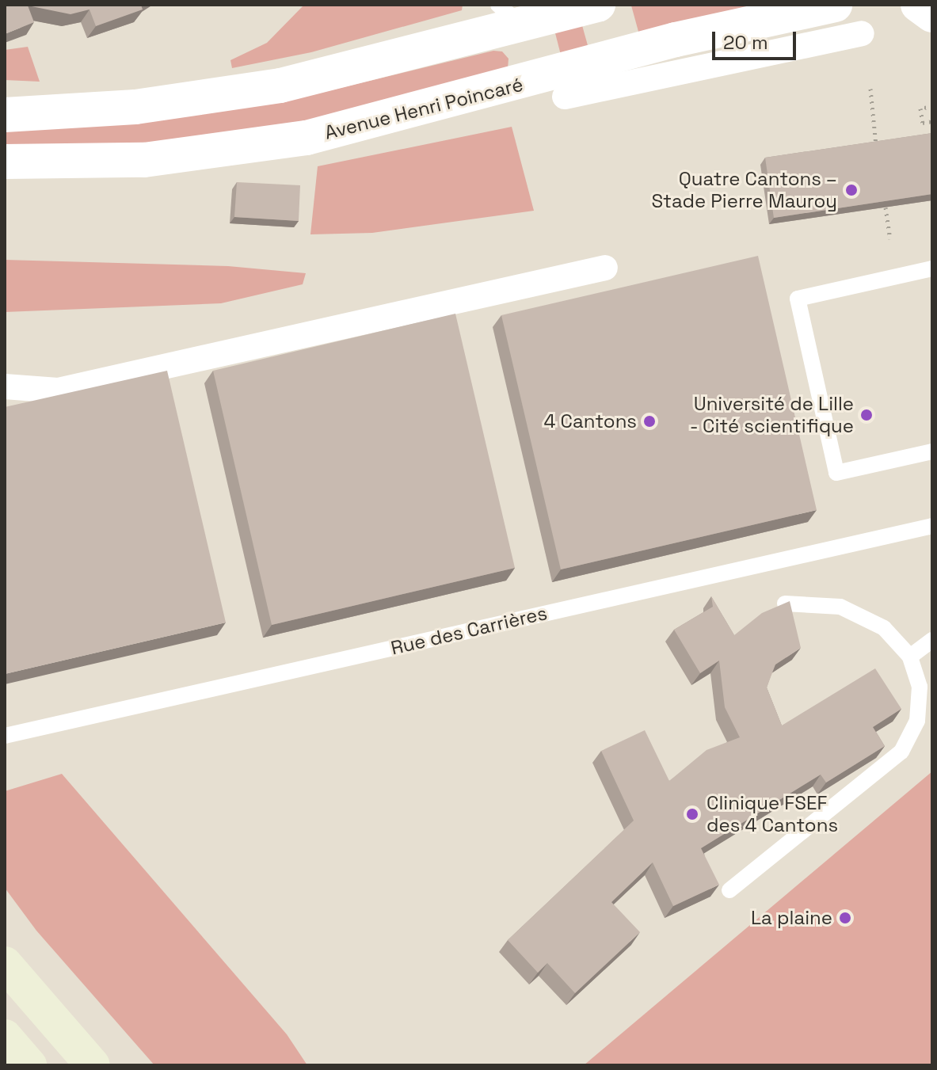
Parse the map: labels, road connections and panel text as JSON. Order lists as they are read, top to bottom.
{
  "streets": {
    "street": ["Avenue Henri Poincaré"],
    "lane": ["Rue des Carrières"]
  },
  "places": [
    "Quatre Cantons – Stade Pierre Mauroy",
    "Université de Lille ‐ Cité scientifique",
    "4 Cantons",
    "Clinique FSEF des 4 Cantons",
    "La plaine"
  ],
  "scale_bar": "20 m"
}
